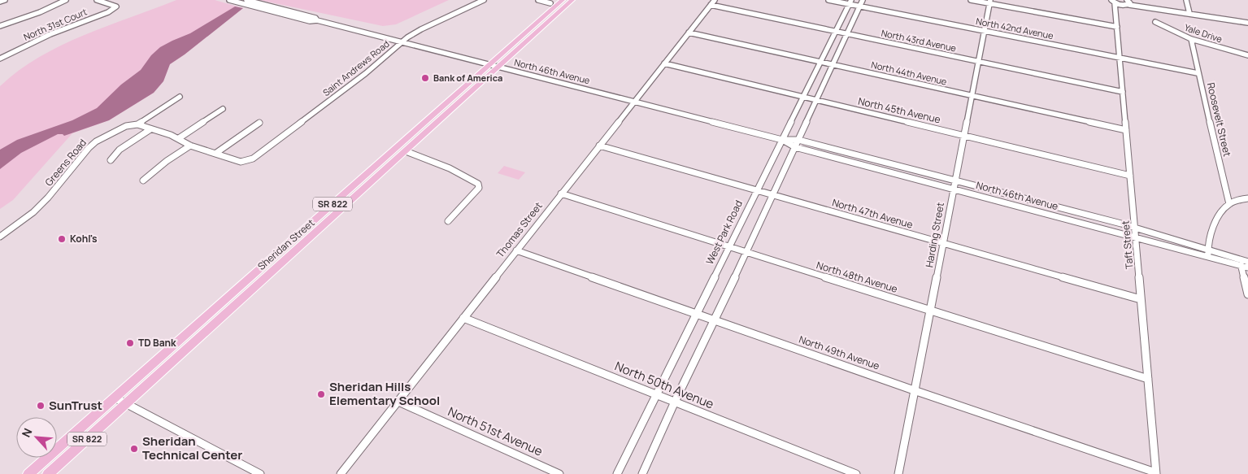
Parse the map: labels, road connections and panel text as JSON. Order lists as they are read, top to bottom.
{
  "streets": {
    "main road": ["SR 822", "Sheridan Street"],
    "street": [
      "North 31st Court",
      "North 42nd Avenue",
      "Yale Drive",
      "North 43rd Avenue",
      "Saint Andrews Road",
      "North 46th Avenue",
      "North 44th Avenue",
      "North 45th Avenue",
      "Roosevelt Street",
      "Greens Road",
      "North 47th Avenue",
      "Thomas Street",
      "West Park Road",
      "Harding Street",
      "Taft Street",
      "North 48th Avenue",
      "North 49th Avenue",
      "North 50th Avenue",
      "North 51st Avenue"
    ]
  },
  "crossings": [
    ["North 42nd Avenue", "Roosevelt Street"],
    ["North 42nd Avenue", "West Park Road"],
    ["North 42nd Avenue", "Harding Street"],
    ["North 42nd Avenue", "Taft Street"],
    ["Yale Drive", "Roosevelt Street"],
    ["North 43rd Avenue", "Thomas Street"],
    ["North 43rd Avenue", "West Park Road"],
    ["North 43rd Avenue", "Harding Street"],
    ["North 43rd Avenue", "Taft Street"],
    ["Saint Andrews Road", "North 46th Avenue"],
    ["Saint Andrews Road", "Greens Road"],
    ["North 46th Avenue", "Thomas Street"],
    ["North 46th Avenue", "West Park Road"],
    ["North 46th Avenue", "Harding Street"],
    ["North 46th Avenue", "Sheridan Street"],
    ["North 46th Avenue", "Taft Street"],
    ["North 44th Avenue", "Thomas Street"],
    ["North 44th Avenue", "West Park Road"],
    ["North 44th Avenue", "Harding Street"],
    ["North 44th Avenue", "Taft Street"],
    ["North 45th Avenue", "Thomas Street"],
    ["North 45th Avenue", "West Park Road"],
    ["North 45th Avenue", "Harding Street"],
    ["North 45th Avenue", "Taft Street"],
    ["North 47th Avenue", "Thomas Street"],
    ["North 47th Avenue", "West Park Road"],
    ["North 47th Avenue", "Harding Street"],
    ["North 47th Avenue", "Taft Street"],
    ["Thomas Street", "North 48th Avenue"],
    ["Thomas Street", "North 49th Avenue"],
    ["Thomas Street", "North 50th Avenue"],
    ["Thomas Street", "North 51st Avenue"],
    ["West Park Road", "North 48th Avenue"],
    ["West Park Road", "North 49th Avenue"],
    ["West Park Road", "North 50th Avenue"],
    ["Harding Street", "North 48th Avenue"],
    ["Harding Street", "North 49th Avenue"],
    ["Taft Street", "North 48th Avenue"],
    ["Taft Street", "North 49th Avenue"]
  ],
  "places": [
    "Bank of America",
    "Kohl's",
    "TD Bank",
    "Sheridan Hills Elementary School",
    "SunTrust",
    "Sheridan Technical Center"
  ],
  "north": "top left"
}
